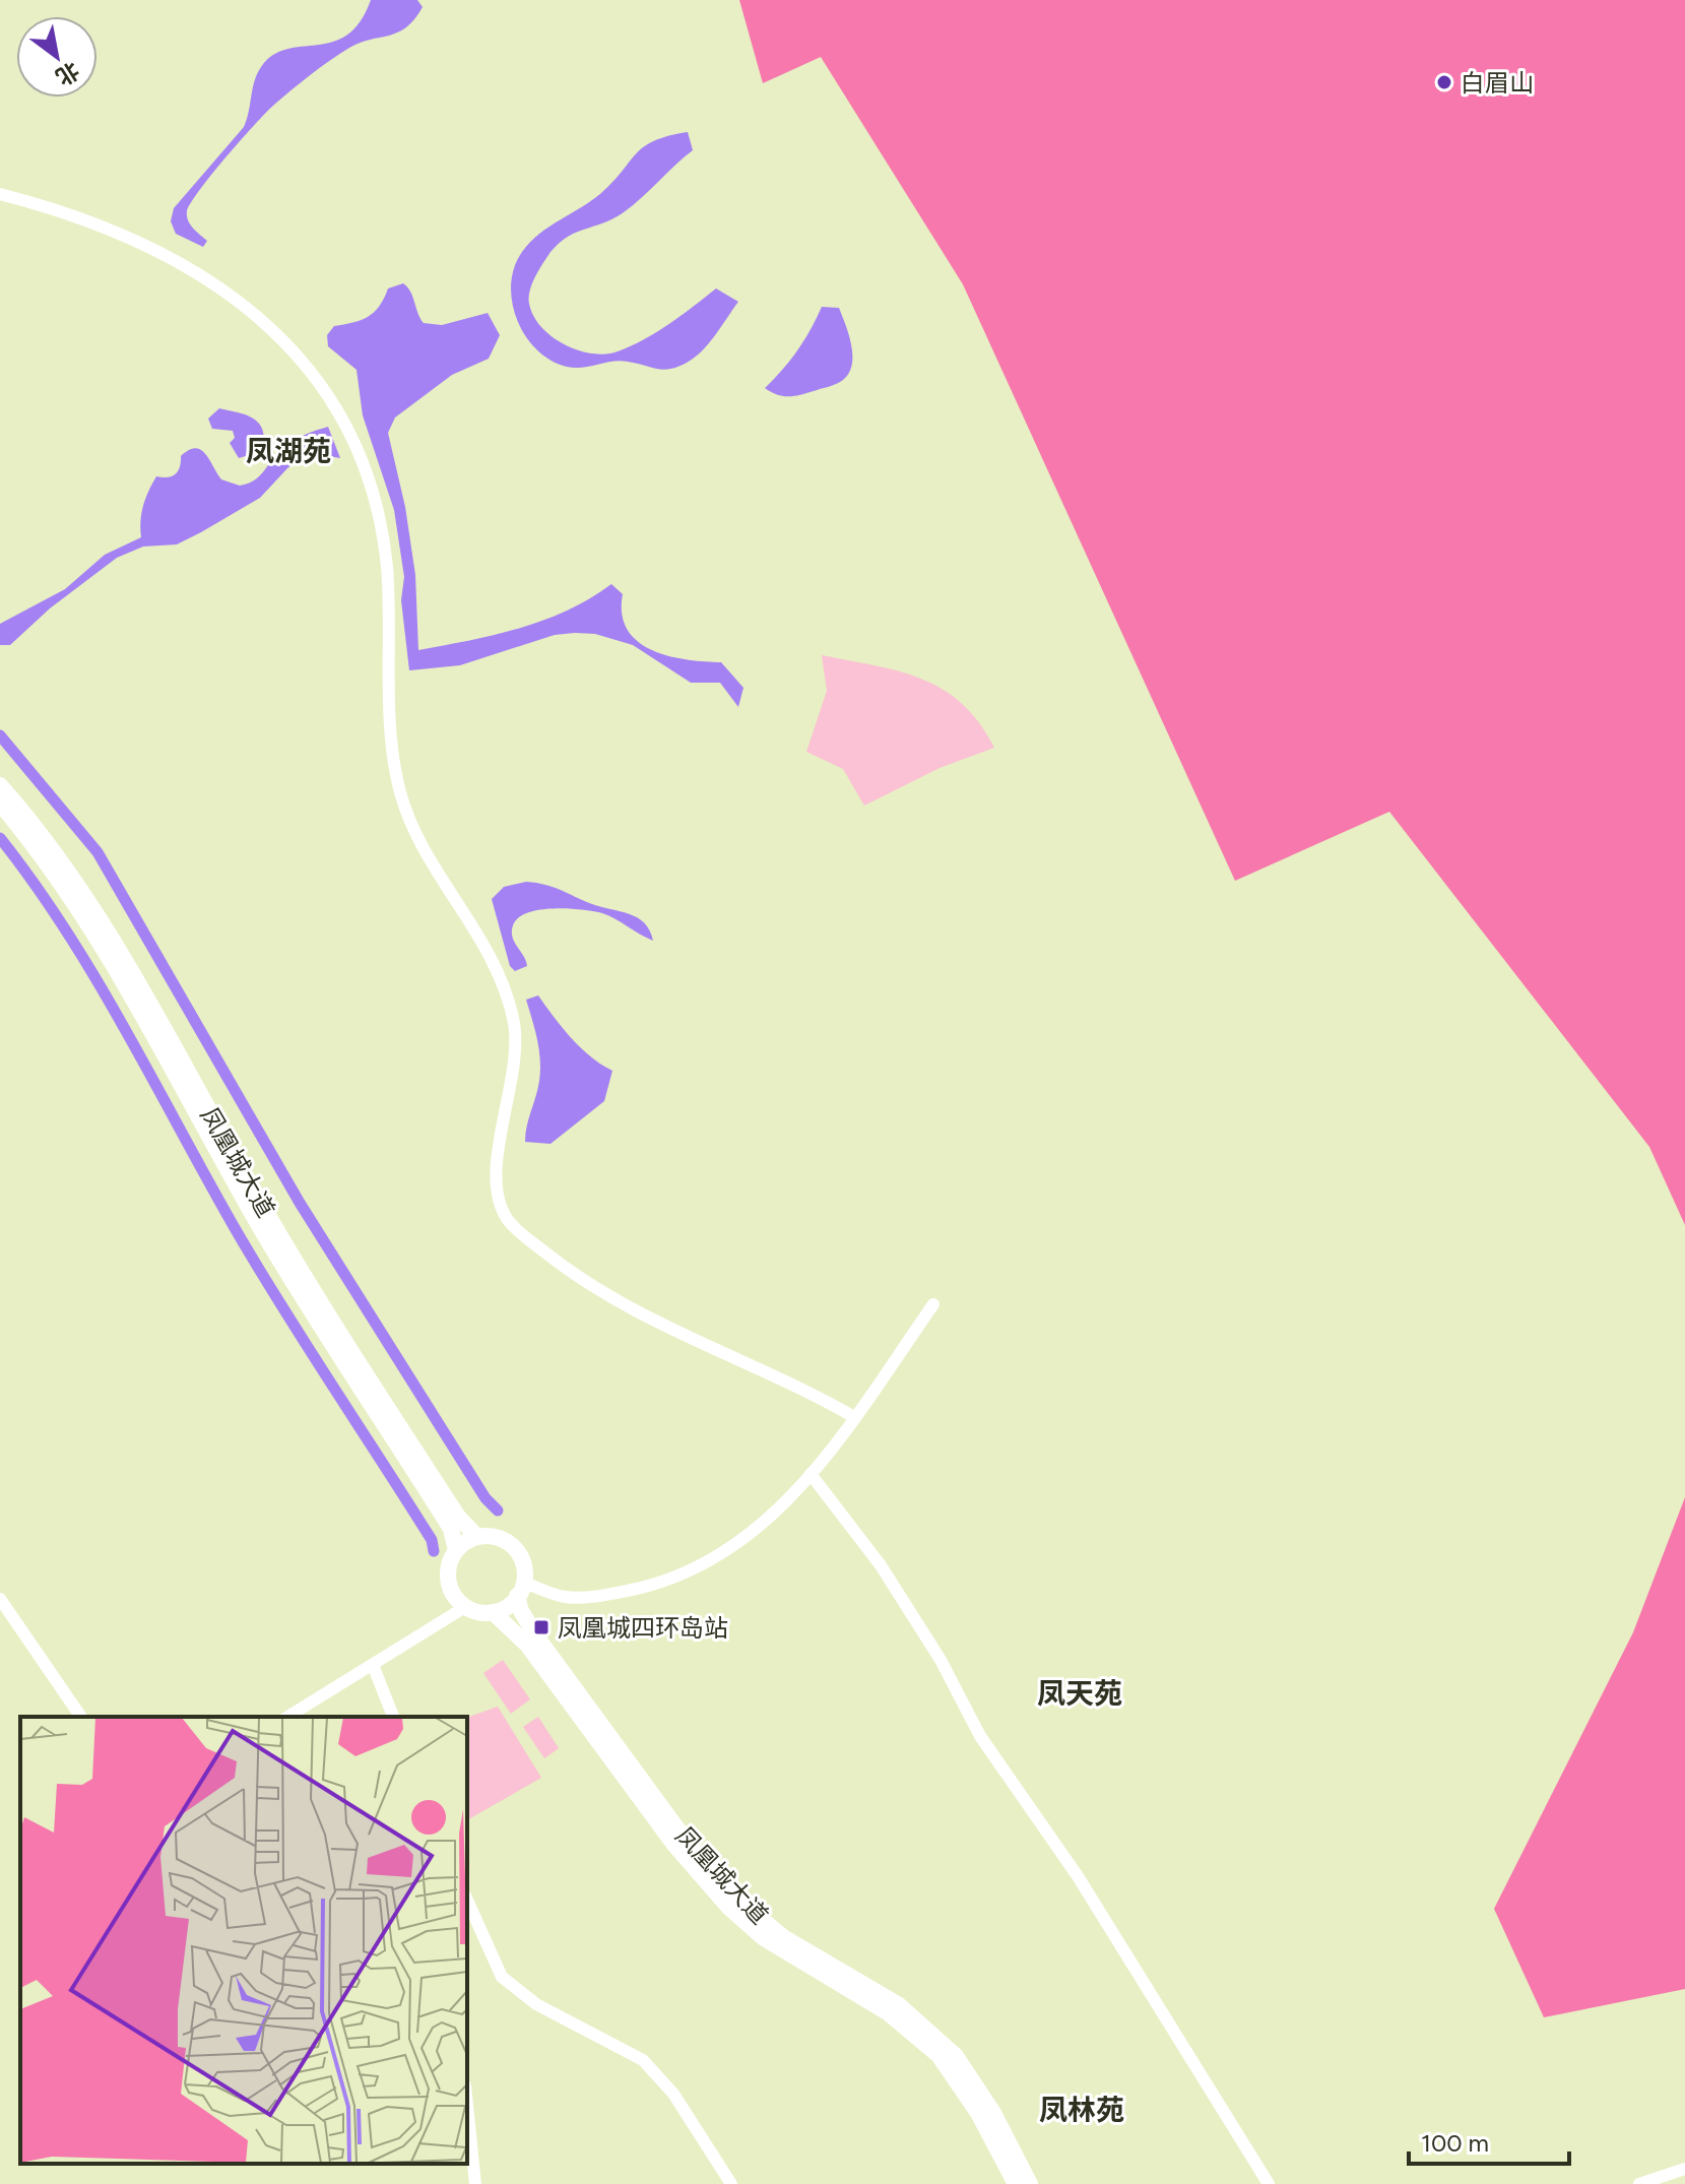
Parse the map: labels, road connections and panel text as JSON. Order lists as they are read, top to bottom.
{
  "streets": {
    "main road": ["凤凰城大道"]
  },
  "districts": ["凤湖苑", "凤天苑", "凤林苑"],
  "places": {
    "other": ["白眉山"],
    "transit": ["凤凰城四环岛站"]
  },
  "scale_bar": "100 m",
  "north": "bottom right"
}
